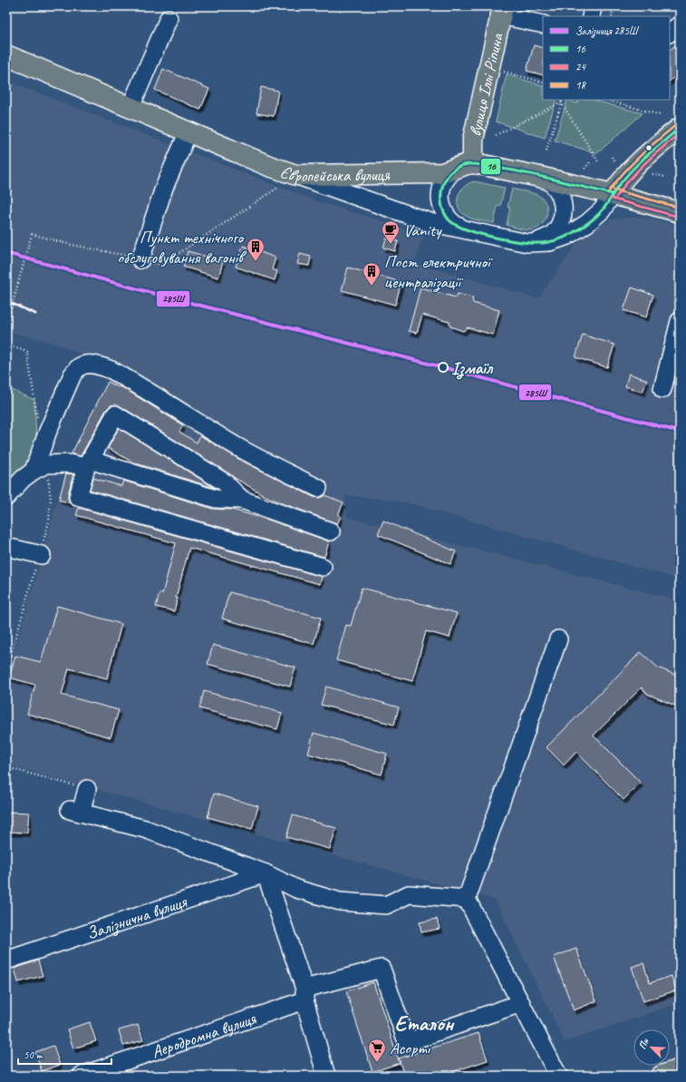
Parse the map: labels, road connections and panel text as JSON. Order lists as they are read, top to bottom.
{
  "streets": {
    "main road": ["вулиця Іллі Ріпина", "Європейська вулиця"],
    "street": ["Залізнична вулиця", "Аеродромна вулиця"]
  },
  "crossings": [
    ["вулиця Іллі Ріпина", "Європейська вулиця"]
  ],
  "districts": ["Еталон"],
  "places": {
    "cafe": ["Vanity"],
    "building": ["Пункт технічного обслуговування вагонів", "Пост електричної централізації"],
    "other": ["Ізмаїл"],
    "supermarket": ["Асорті"]
  },
  "lines": [
    "transit line 18",
    "transit line 16",
    "transit line 24",
    "rail line 285Ш"
  ],
  "legend": [
    "Залізниця 285Ш",
    "16",
    "24",
    "18"
  ],
  "scale_bar": "50 m",
  "north": "top left"
}
